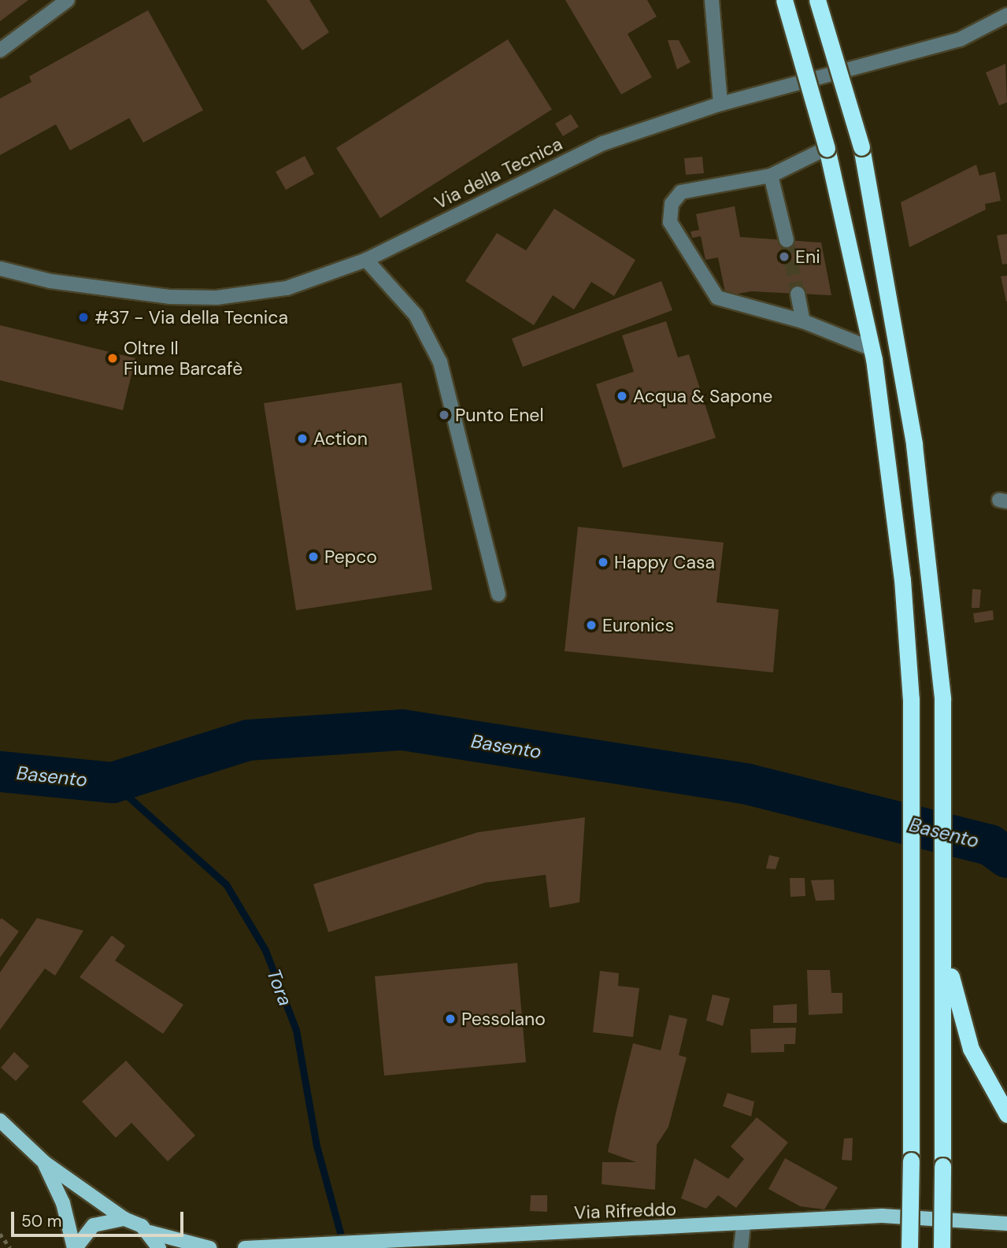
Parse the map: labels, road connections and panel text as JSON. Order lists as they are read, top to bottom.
{
  "streets": {
    "main road": ["Via Rifreddo"],
    "street": ["Via della Tecnica"]
  },
  "water": ["Basento", "Tora"],
  "places": [
    "Eni",
    "#37 - Via della Tecnica",
    "Oltre Il Fiume Barcafè",
    "Acqua & Sapone",
    "Punto Enel",
    "Action",
    "Pepco",
    "Happy Casa",
    "Euronics",
    "Pessolano"
  ],
  "scale_bar": "50 m"
}
